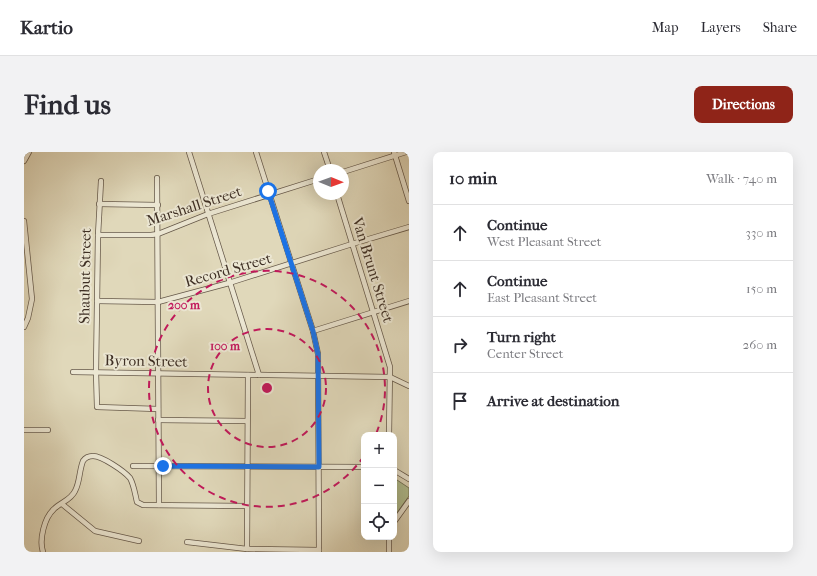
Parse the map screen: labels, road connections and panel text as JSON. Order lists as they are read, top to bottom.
{
  "streets": {
    "street": [
      "Marshall Street",
      "Record Street",
      "Van Brunt Street",
      "Shaubut Street",
      "Byron Street"
    ]
  },
  "crossings": [
    ["Marshall Street", "Shaubut Street"],
    ["Record Street", "Van Brunt Street"],
    ["Record Street", "Shaubut Street"],
    ["Van Brunt Street", "Byron Street"],
    ["Shaubut Street", "Byron Street"]
  ],
  "north": "right",
  "page": {
    "header": "Kartio",
    "nav": ["Map", "Layers", "Share"],
    "buttons": "Directions",
    "title": "Find us",
    "heading": ["10 min", "Walk · 740 m"],
    "list": [
      ["Continue", "West Pleasant Street", "330 m"],
      ["Continue", "East Pleasant Street", "150 m"],
      ["Turn right", "Center Street", "260 m"],
      "Arrive at destination"
    ],
    "map_buttons": ["+", "−"]
  },
  "rings": ["200 m", "100 m"]
}
